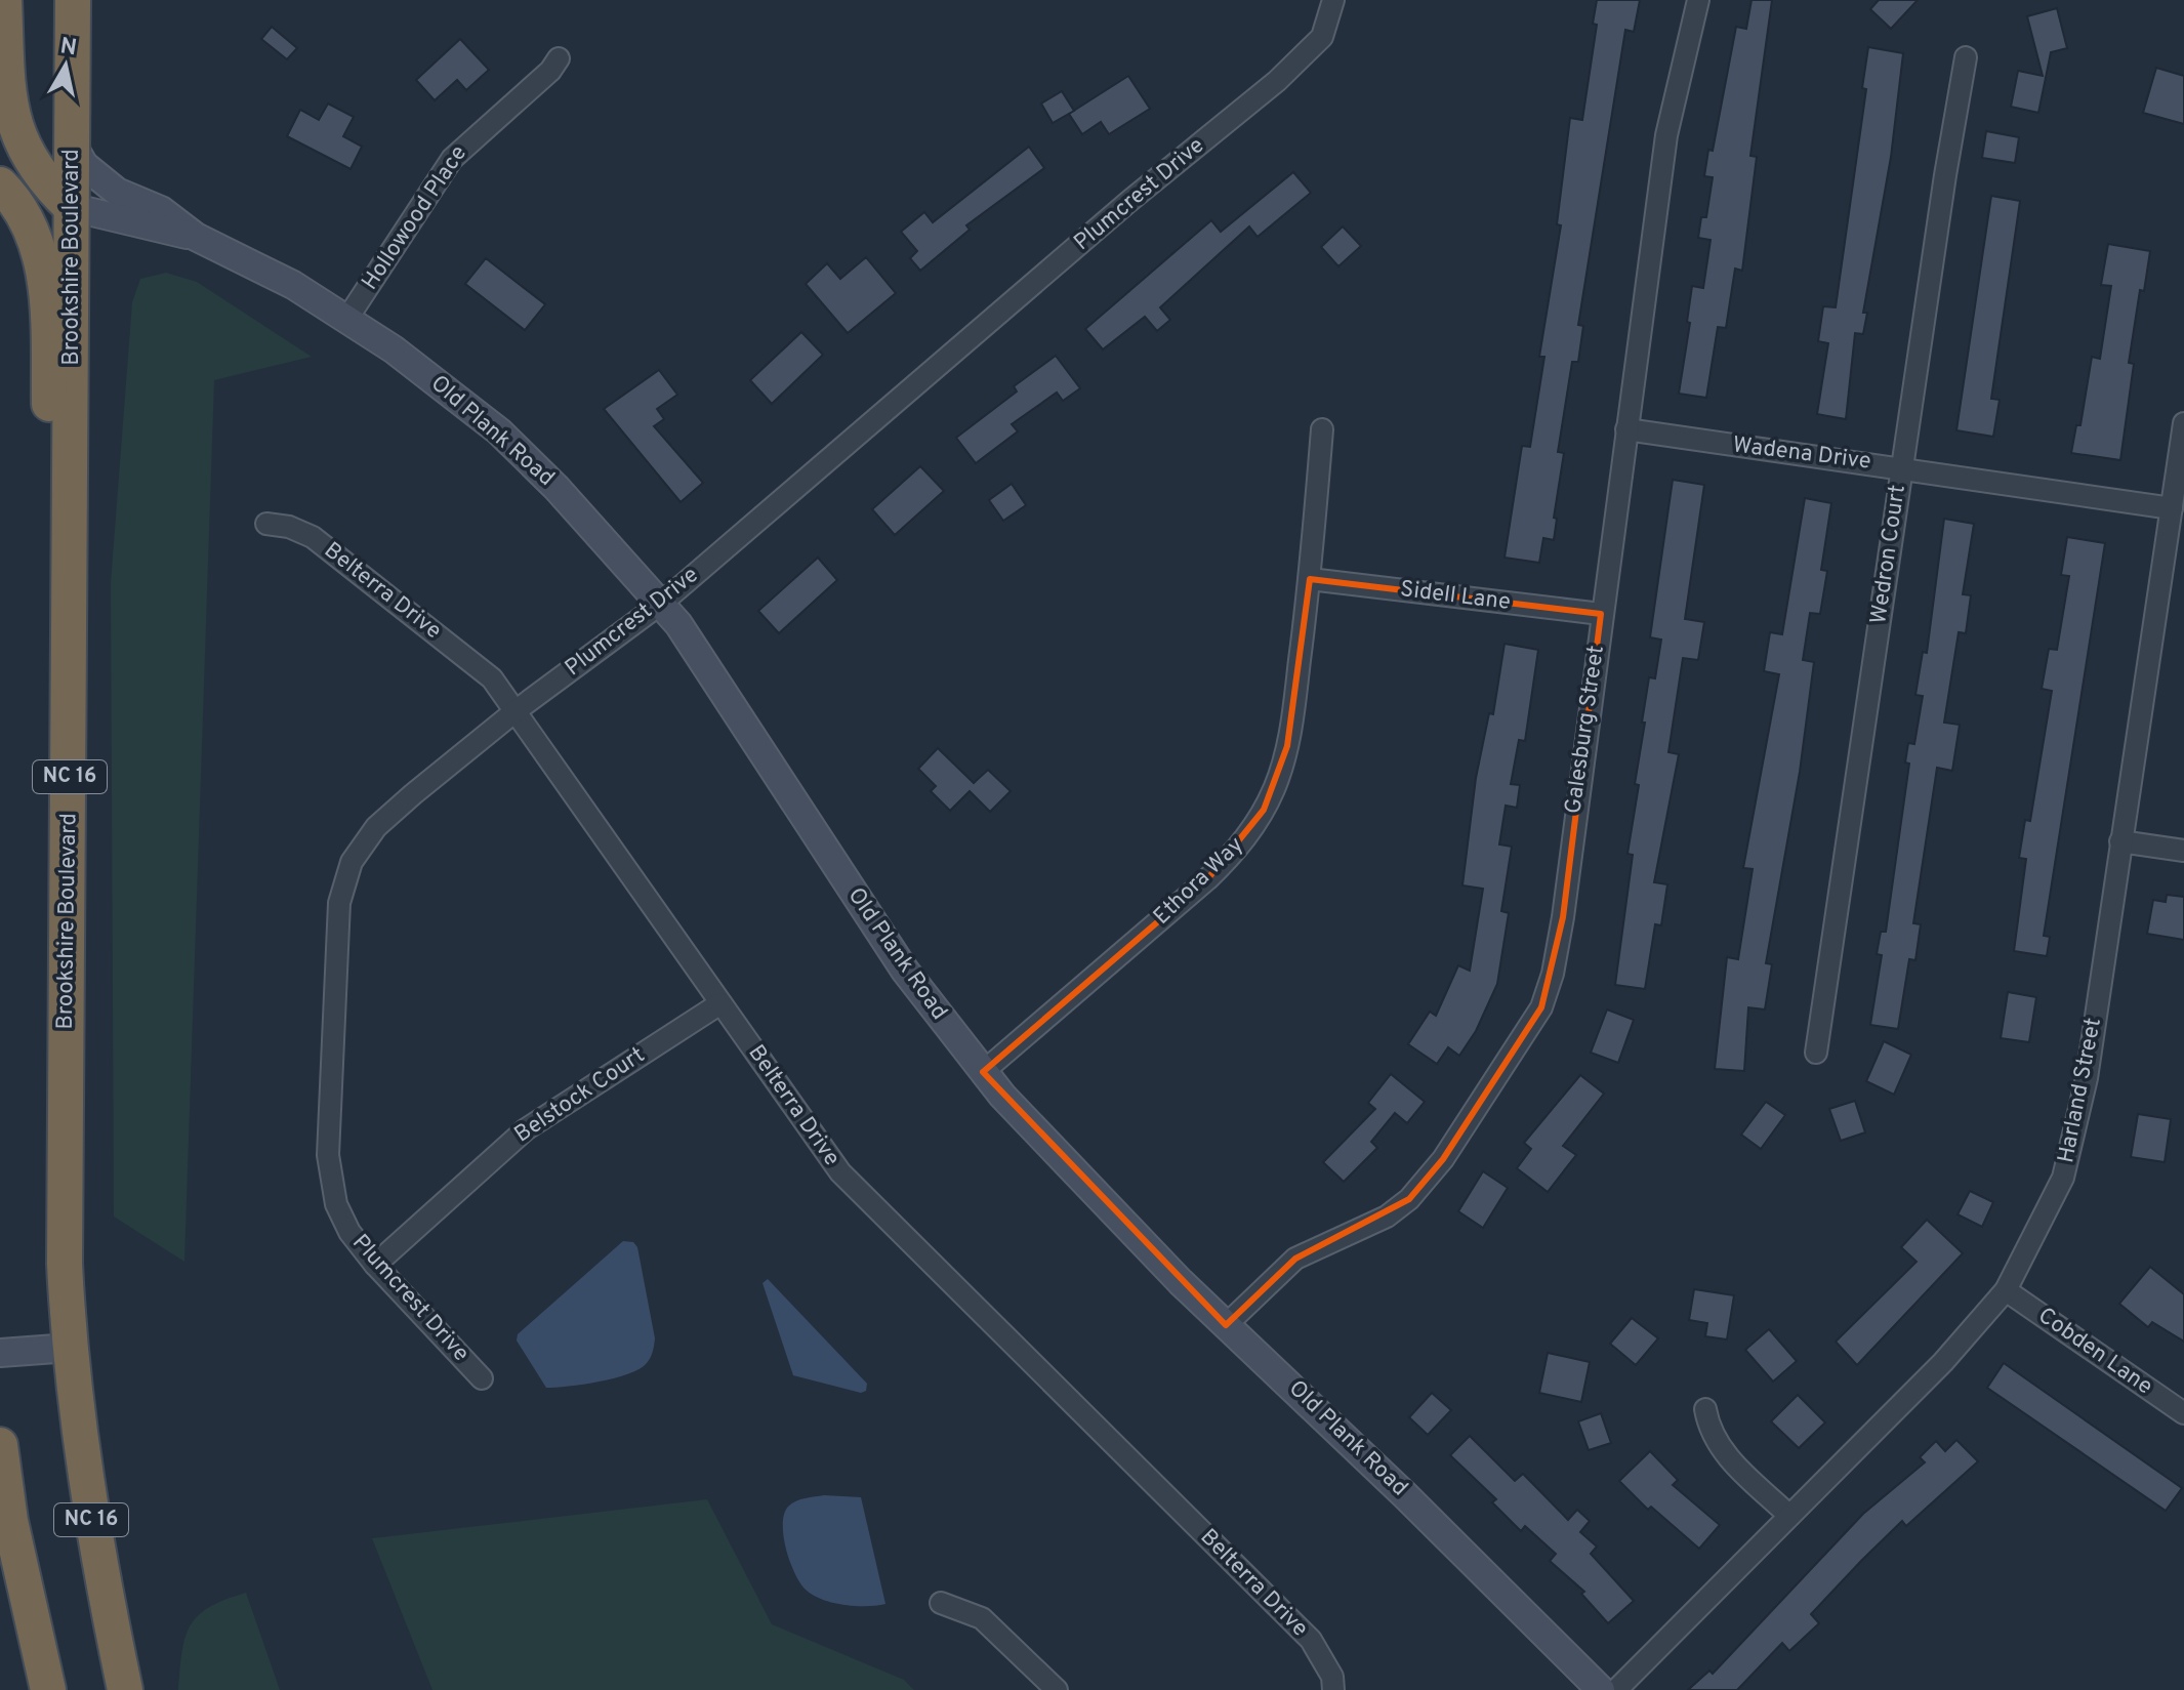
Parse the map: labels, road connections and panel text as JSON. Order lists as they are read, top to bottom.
{
  "streets": {
    "highway": ["Brookshire Boulevard", "NC 16"],
    "street": [
      "Plumcrest Drive",
      "Hollowood Place",
      "Old Plank Road",
      "Wadena Drive",
      "Wedron Court",
      "Belterra Drive",
      "Sidell Lane",
      "Galesburg Street",
      "Ethora Way",
      "Harland Street",
      "Belstock Court",
      "Cobden Lane"
    ]
  },
  "crossings": [
    ["Plumcrest Drive", "Old Plank Road"],
    ["Plumcrest Drive", "Belterra Drive"],
    ["Plumcrest Drive", "Belstock Court"],
    ["Hollowood Place", "Old Plank Road"],
    ["Brookshire Boulevard", "Old Plank Road"],
    ["Old Plank Road", "Galesburg Street"],
    ["Old Plank Road", "Ethora Way"],
    ["Wadena Drive", "Wedron Court"],
    ["Wadena Drive", "Galesburg Street"],
    ["Wadena Drive", "Harland Street"],
    ["Belterra Drive", "Belstock Court"],
    ["Sidell Lane", "Galesburg Street"],
    ["Sidell Lane", "Ethora Way"],
    ["Harland Street", "Cobden Lane"]
  ],
  "north": "top"
}
